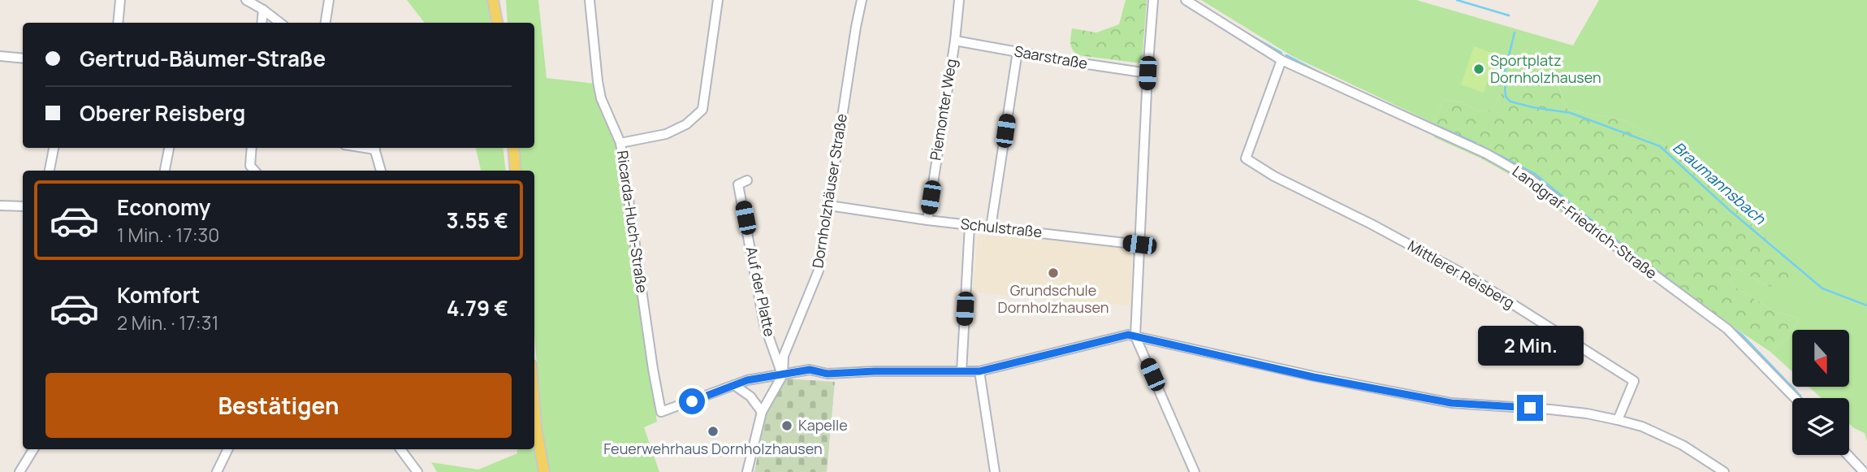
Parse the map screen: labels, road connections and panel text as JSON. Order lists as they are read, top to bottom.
{
  "streets": {
    "street": [
      "Saarstraße",
      "Piemonter Weg",
      "Dornholzhäuser Straße",
      "Ricarda-Huch-Straße",
      "Landgraf-Friedrich-Straße",
      "Schulstraße",
      "Mittlerer Reisberg",
      "Auf der Platte"
    ]
  },
  "crossings": [
    ["Saarstraße", "Piemonter Weg"],
    ["Piemonter Weg", "Schulstraße"],
    ["Dornholzhäuser Straße", "Schulstraße"],
    ["Dornholzhäuser Straße", "Auf der Platte"],
    ["Landgraf-Friedrich-Straße", "Mittlerer Reisberg"]
  ],
  "water": ["Braumannsbach"],
  "places": [
    "Sportplatz Dornholzhausen",
    "Grundschule Dornholzhausen",
    "Kapelle",
    "Feuerwehrhaus Dornholzhausen"
  ],
  "north": "bottom",
  "page": {
    "banner": ["Gertrud-Bäumer-Straße", "Oberer Reisberg"],
    "list": [
      {
        "name": "Economy",
        "note": "1 Min. · 17:30",
        "value": "3.55 €"
      },
      {
        "name": "Komfort",
        "note": "2 Min. · 17:31",
        "value": "4.79 €"
      }
    ],
    "bubble": "2 Min.",
    "buttons": "Bestätigen"
  }
}
